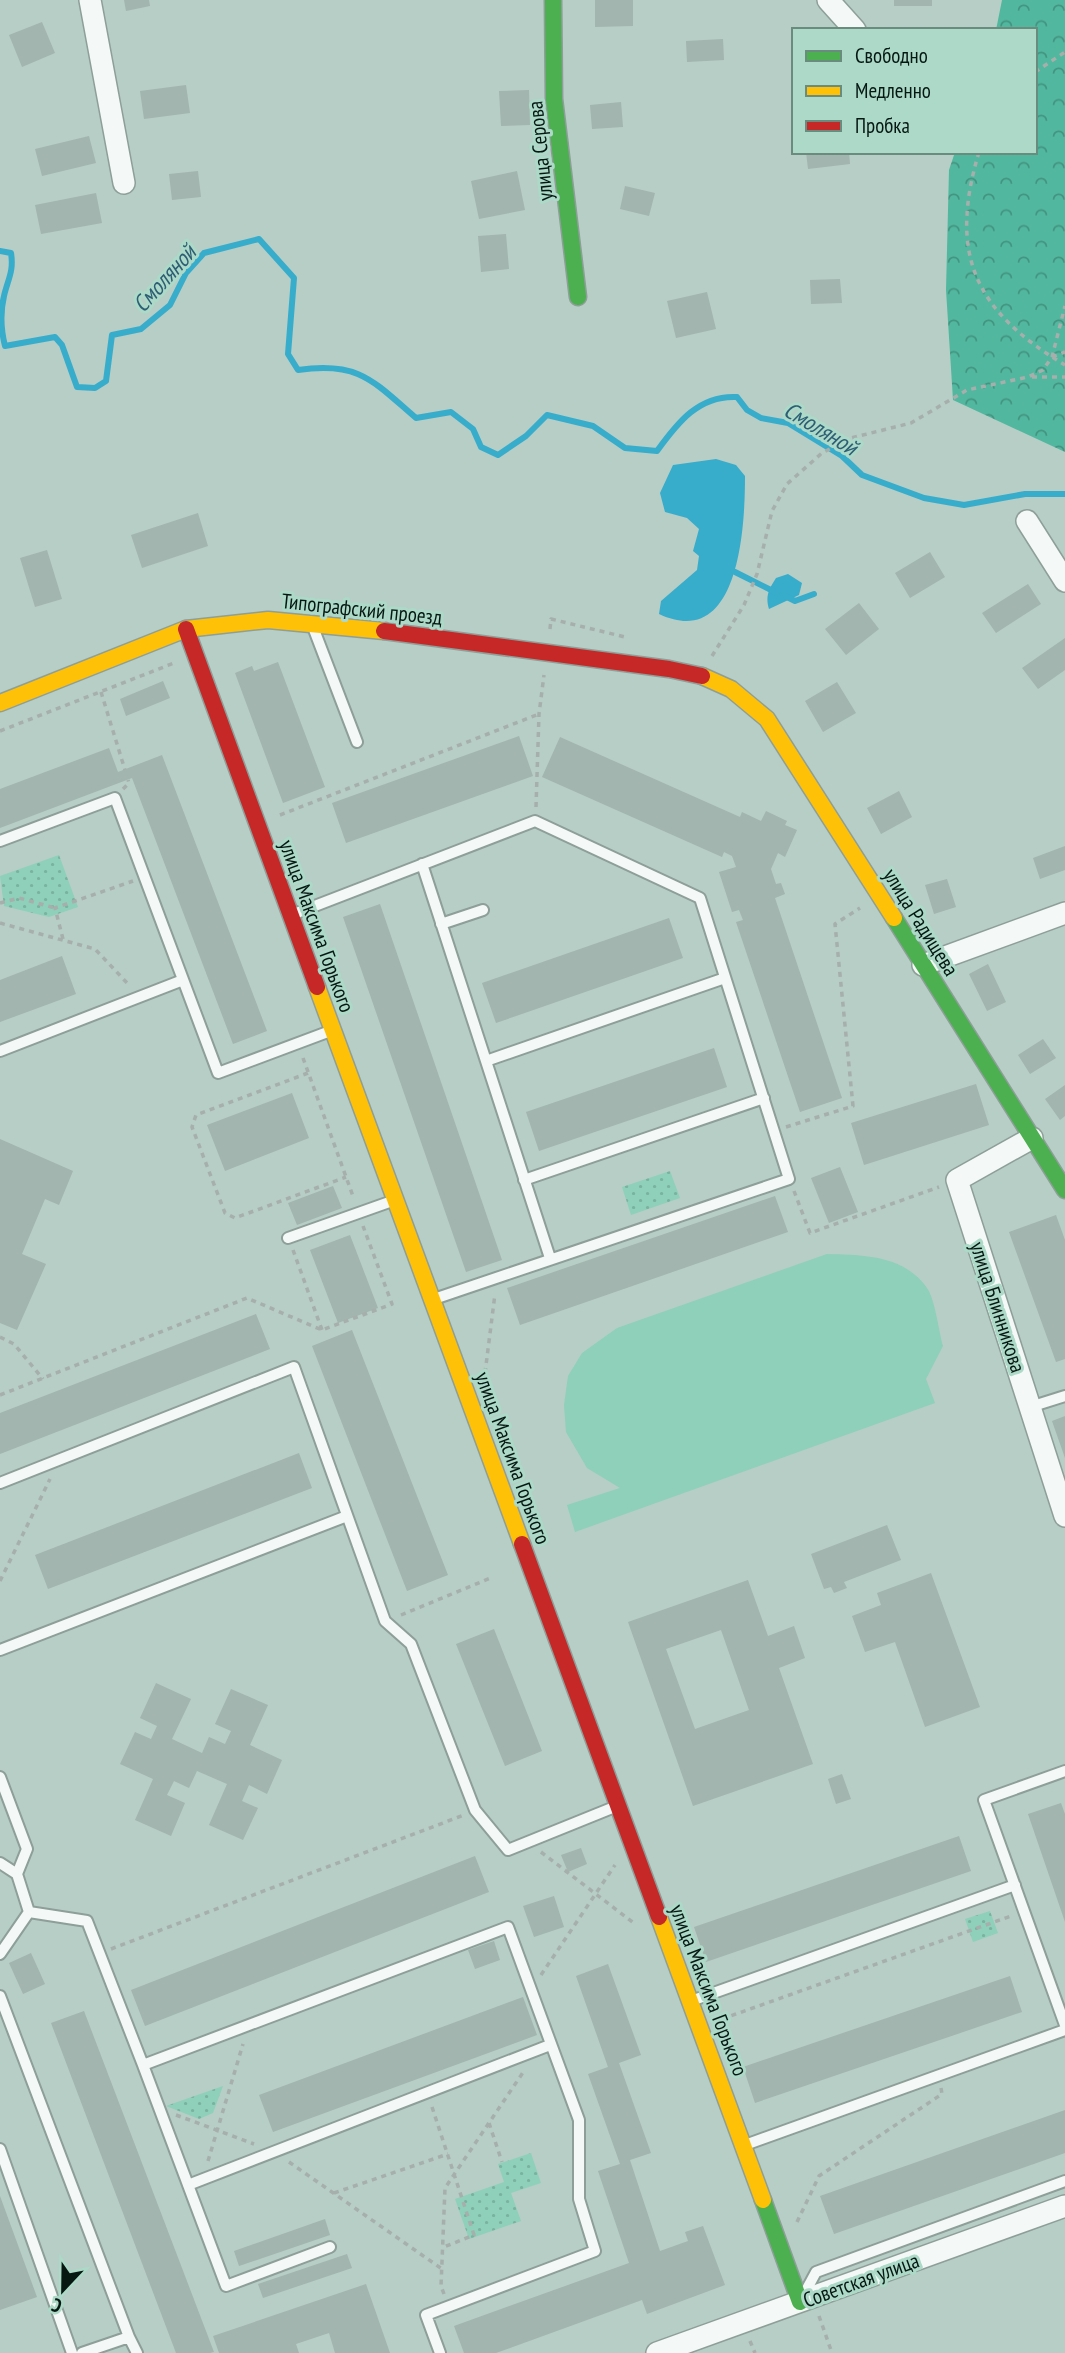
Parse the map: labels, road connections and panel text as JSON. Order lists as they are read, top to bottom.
{
  "streets": {
    "street": [
      "улица Серова",
      "Типографский проезд",
      "улица Радищева",
      "улица Максима Горького",
      "улица Блинникова",
      "Советская улица"
    ]
  },
  "crossings": [
    ["Типографский проезд", "улица Радищева"],
    ["Типографский проезд", "улица Максима Горького"],
    ["улица Максима Горького", "Советская улица"]
  ],
  "water": ["Смоляной"],
  "legend": ["Свободно", "Медленно", "Пробка"],
  "north": "bottom"
}
